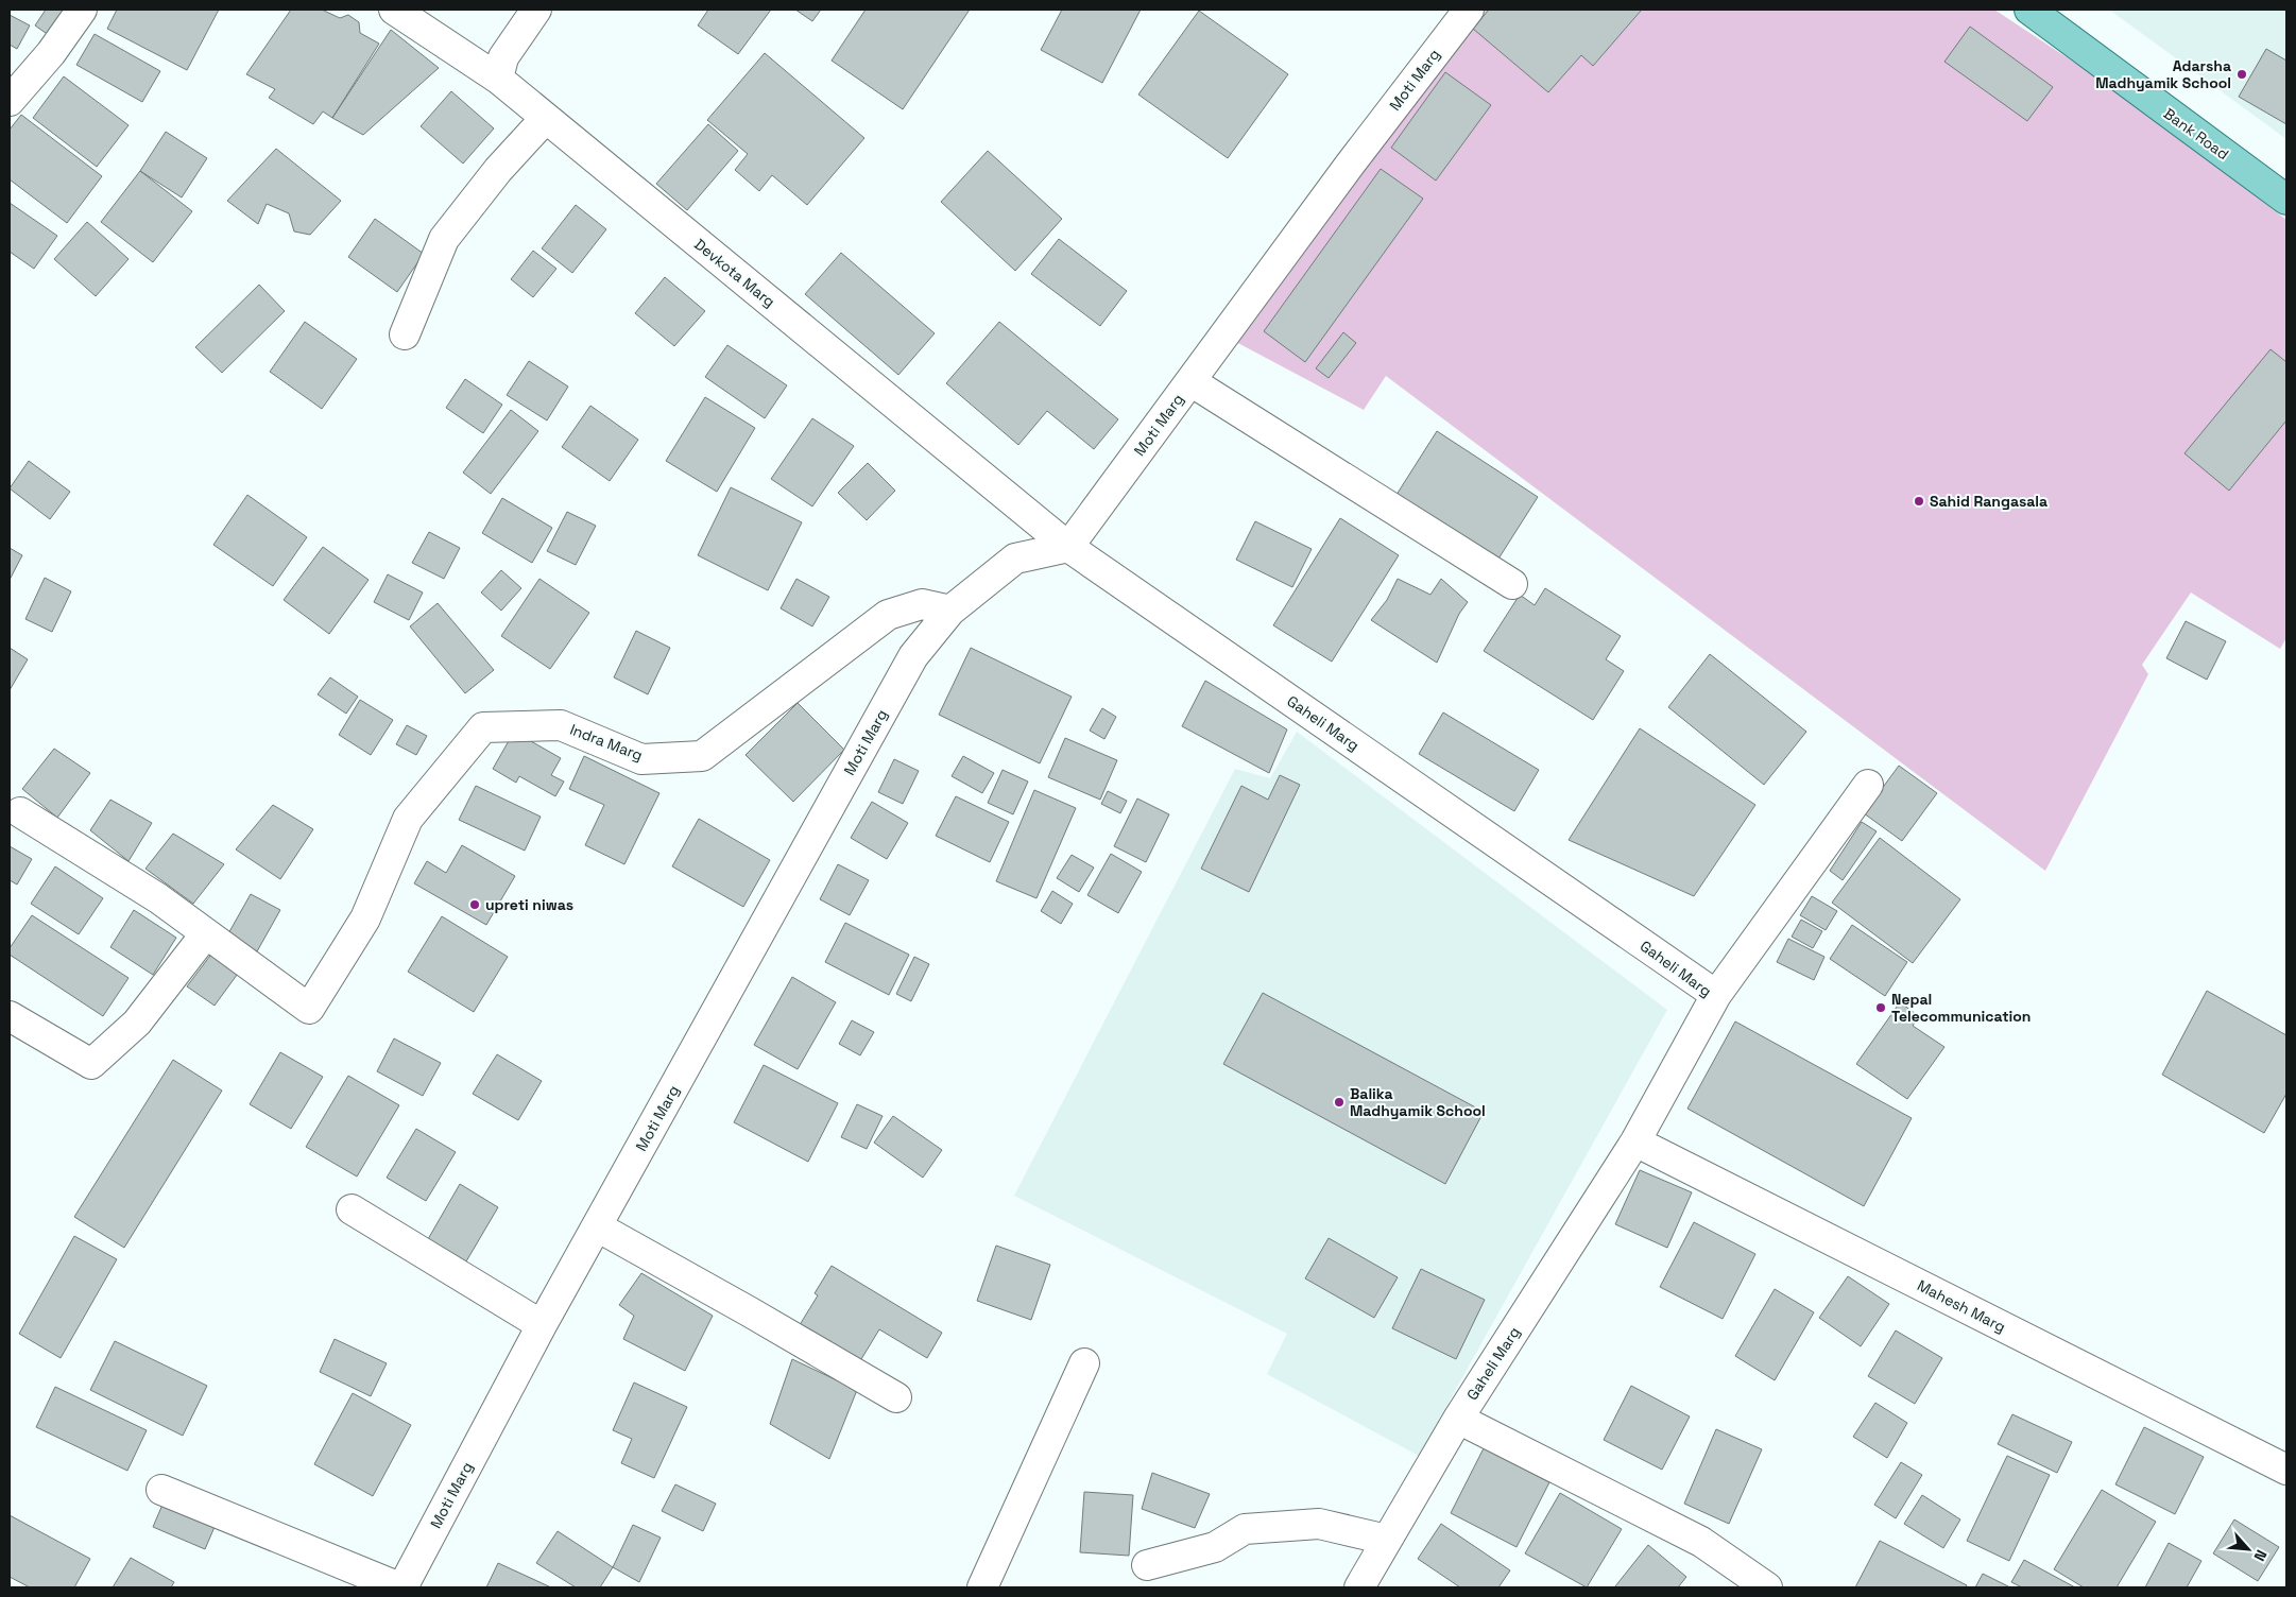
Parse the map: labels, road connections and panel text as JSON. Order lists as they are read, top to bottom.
{
  "streets": {
    "main road": ["Bank Road"],
    "street": [
      "Moti Marg",
      "Devkota Marg",
      "Gaheli Marg",
      "Indra Marg",
      "Mahesh Marg"
    ]
  },
  "crossings": [
    ["Moti Marg", "Devkota Marg"],
    ["Moti Marg", "Gaheli Marg"],
    ["Moti Marg", "Indra Marg"],
    ["Devkota Marg", "Gaheli Marg"],
    ["Gaheli Marg", "Mahesh Marg"]
  ],
  "places": [
    "Adarsha Madhyamik School",
    "Sahid Rangasala",
    "upreti niwas",
    "Nepal Telecommunication",
    "Balika Madhyamik School"
  ],
  "north": "bottom right"
}
